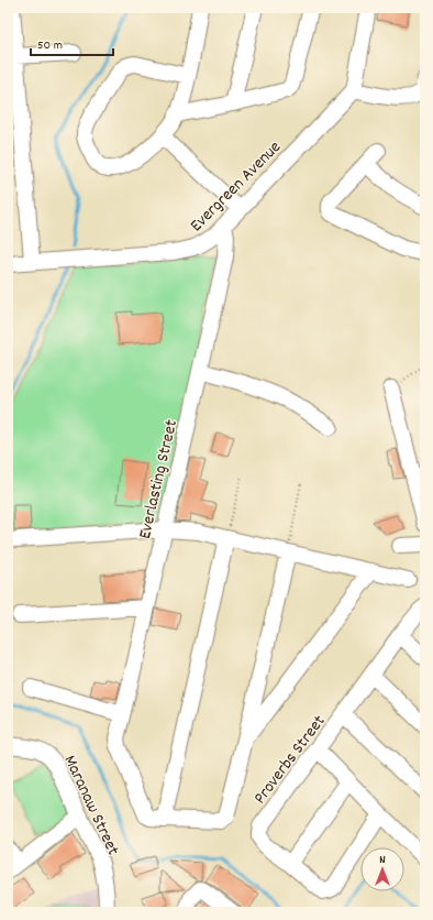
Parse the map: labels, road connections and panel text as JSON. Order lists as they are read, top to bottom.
{
  "streets": {
    "street": [
      "Evergreen Avenue",
      "Everlasting Street",
      "Proverbs Street",
      "Maranaw Street"
    ]
  },
  "crossings": [
    ["Evergreen Avenue", "Everlasting Street"]
  ],
  "scale_bar": "50 m",
  "north": "top"
}
